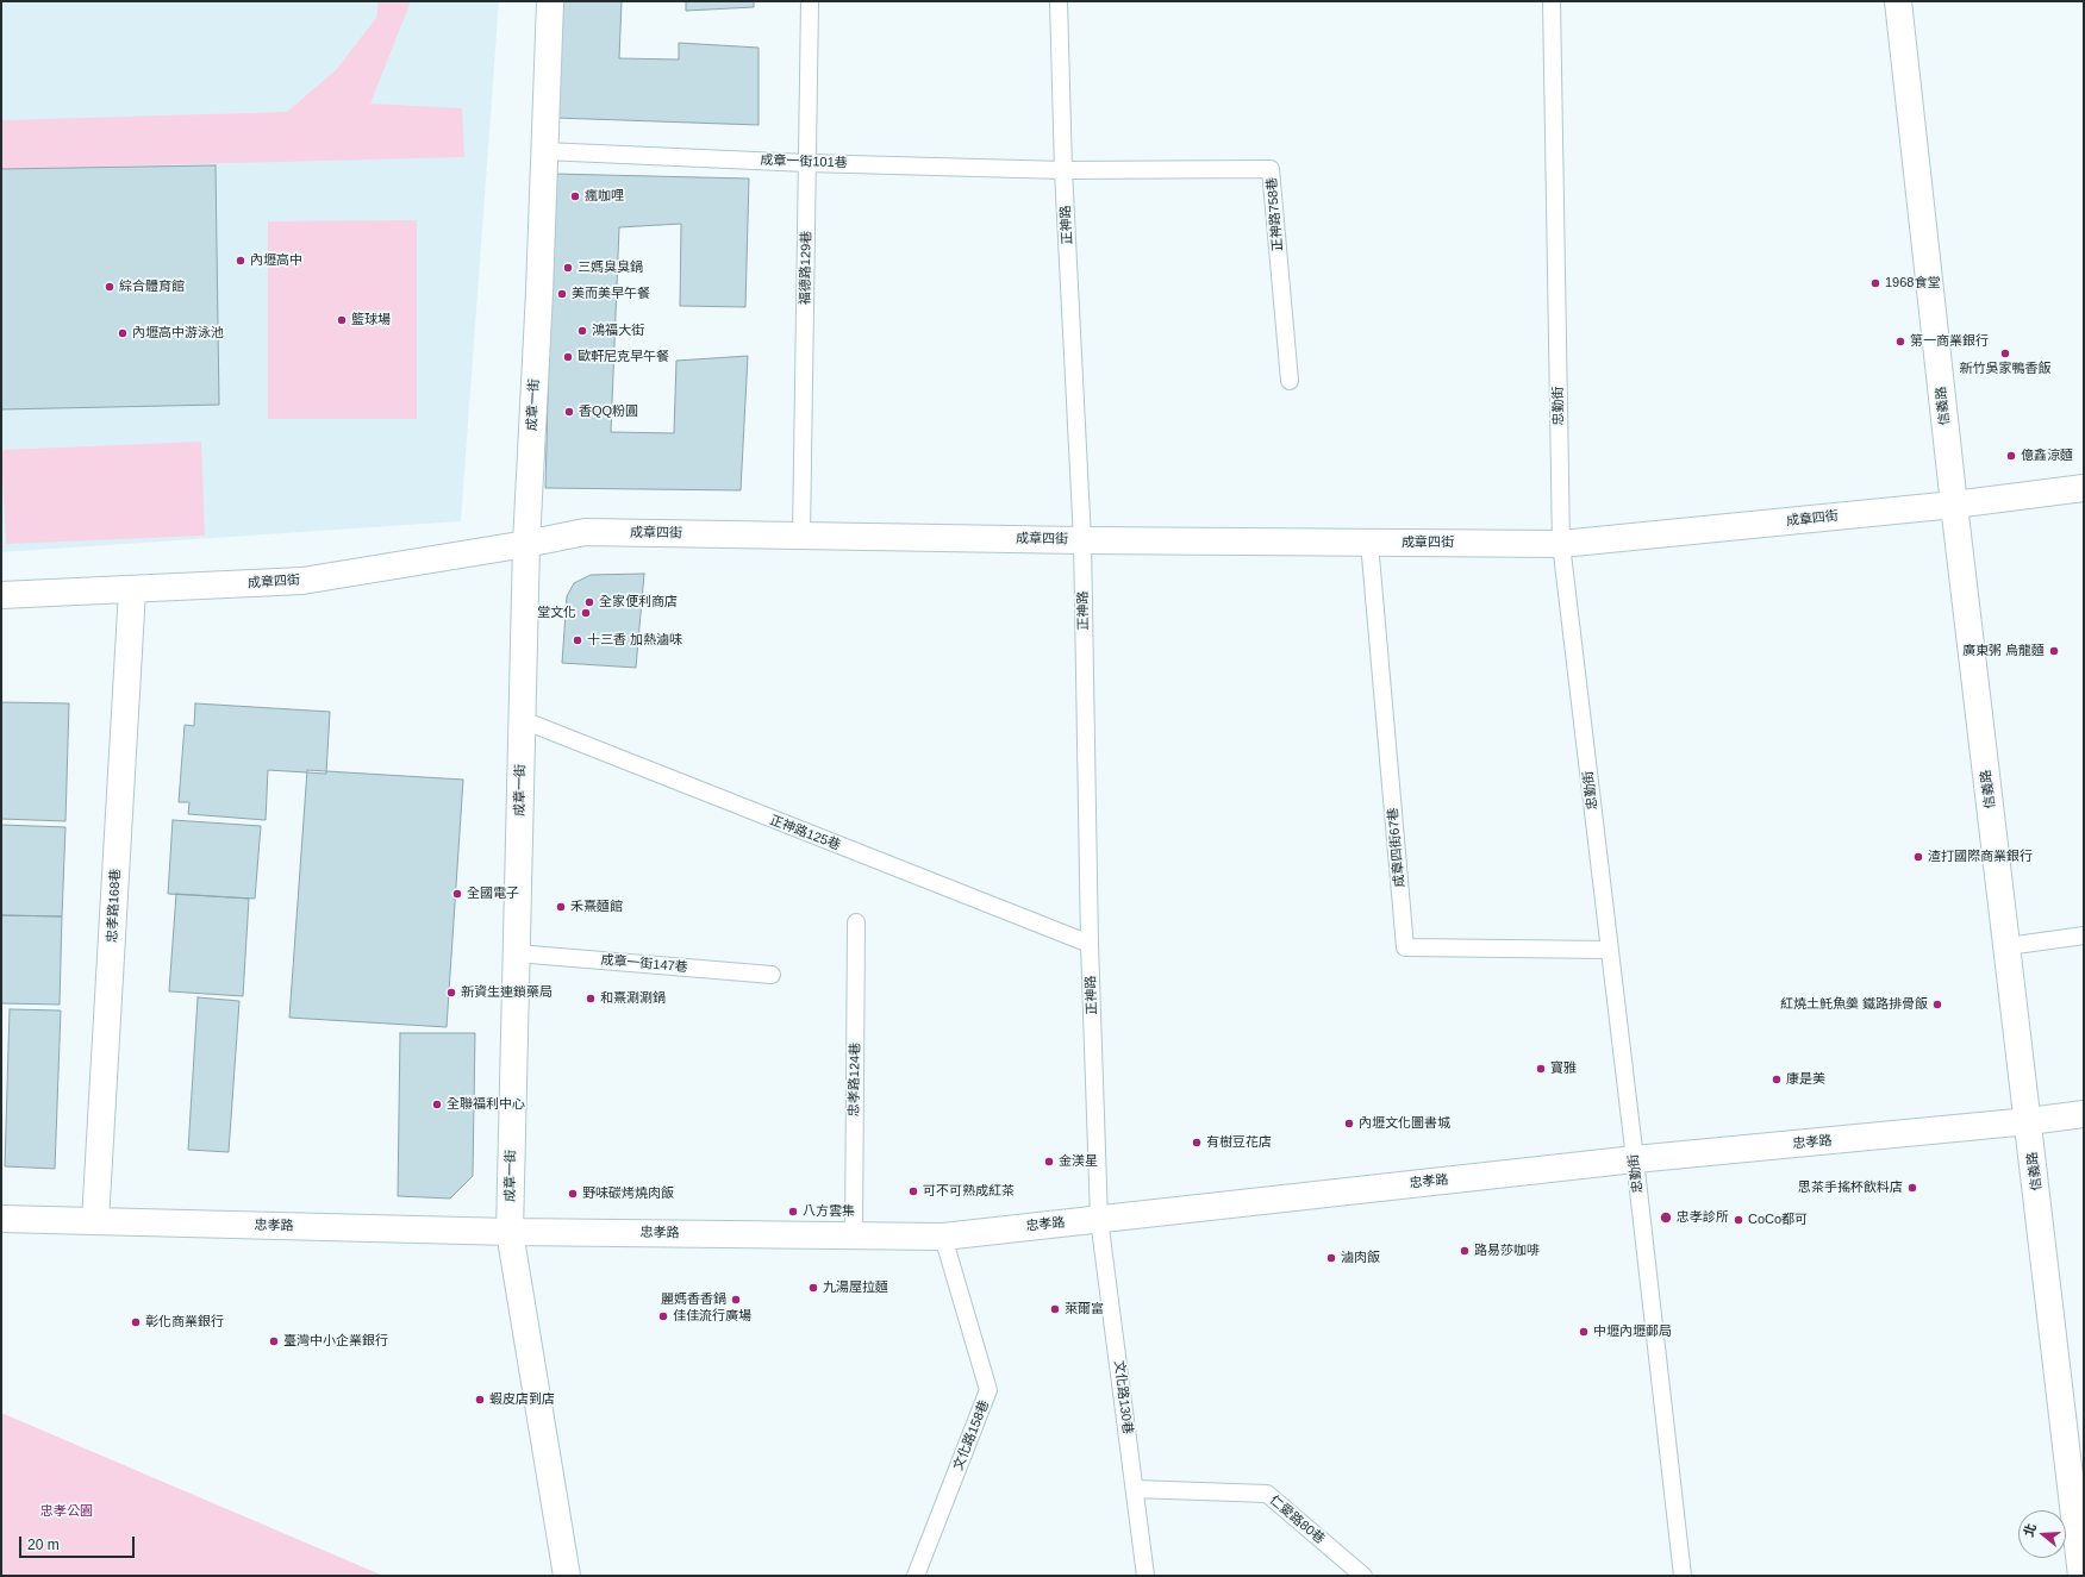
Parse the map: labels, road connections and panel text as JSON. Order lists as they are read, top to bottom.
{
  "streets": {
    "street": [
      "成章一街",
      "信義路",
      "成章四街",
      "忠孝路168巷",
      "忠孝路"
    ],
    "lane": [
      "成章一街101巷",
      "正神路758巷",
      "正神路",
      "福德路129巷",
      "忠勤街",
      "正神路125巷",
      "成章四街67巷",
      "成章一街147巷",
      "忠孝路124巷",
      "文化路130巷",
      "文化路158巷",
      "仁愛路80巷"
    ]
  },
  "crossings": [
    ["成章一街101巷", "正神路758巷"],
    ["成章一街101巷", "正神路"],
    ["成章一街101巷", "福德路129巷"],
    ["成章一街101巷", "成章一街"],
    ["正神路758巷", "正神路"],
    ["正神路", "成章四街"],
    ["正神路", "正神路125巷"],
    ["正神路", "忠孝路"],
    ["正神路", "文化路130巷"],
    ["福德路129巷", "成章四街"],
    ["成章一街", "成章四街"],
    ["成章一街", "正神路125巷"],
    ["成章一街", "成章一街147巷"],
    ["成章一街", "忠孝路"],
    ["忠勤街", "成章四街"],
    ["忠勤街", "成章四街67巷"],
    ["忠勤街", "忠孝路"],
    ["信義路", "成章四街"],
    ["信義路", "忠孝路"],
    ["成章四街", "成章四街67巷"],
    ["成章四街", "忠孝路168巷"],
    ["忠孝路168巷", "忠孝路"],
    ["忠孝路124巷", "忠孝路"],
    ["忠孝路", "文化路130巷"],
    ["忠孝路", "文化路158巷"],
    ["文化路130巷", "仁愛路80巷"]
  ],
  "parks": ["忠孝公園"],
  "places": [
    "瘋咖哩",
    "內壢高中",
    "三媽臭臭鍋",
    "1968食堂",
    "綜合體育館",
    "美而美早午餐",
    "籃球場",
    "鴻福大街",
    "內壢高中游泳池",
    "第一商業銀行",
    "新竹吳家鴨香飯",
    "歐軒尼克早午餐",
    "香QQ粉圓",
    "億鑫涼麵",
    "全家便利商店",
    "堂文化",
    "十三香 加熱滷味",
    "廣東粥 烏龍麵",
    "渣打國際商業銀行",
    "全國電子",
    "禾熹麵館",
    "新資生連鎖藥局",
    "和熹涮涮鍋",
    "紅燒土魠魚羹 鐵路排骨飯",
    "寶雅",
    "康是美",
    "全聯福利中心",
    "內壢文化圖書城",
    "有樹豆花店",
    "金渼星",
    "思茶手搖杯飲料店",
    "可不可熟成紅茶",
    "野味碳烤燒肉飯",
    "八方雲集",
    "忠孝診所",
    "CoCo都可",
    "路易莎咖啡",
    "滷肉飯",
    "九湯屋拉麵",
    "麗媽香香鍋",
    "萊爾富",
    "佳佳流行廣場",
    "彰化商業銀行",
    "中壢內壢郵局",
    "臺灣中小企業銀行",
    "蝦皮店到店"
  ],
  "scale_bar": "20 m",
  "north": "left"
}
